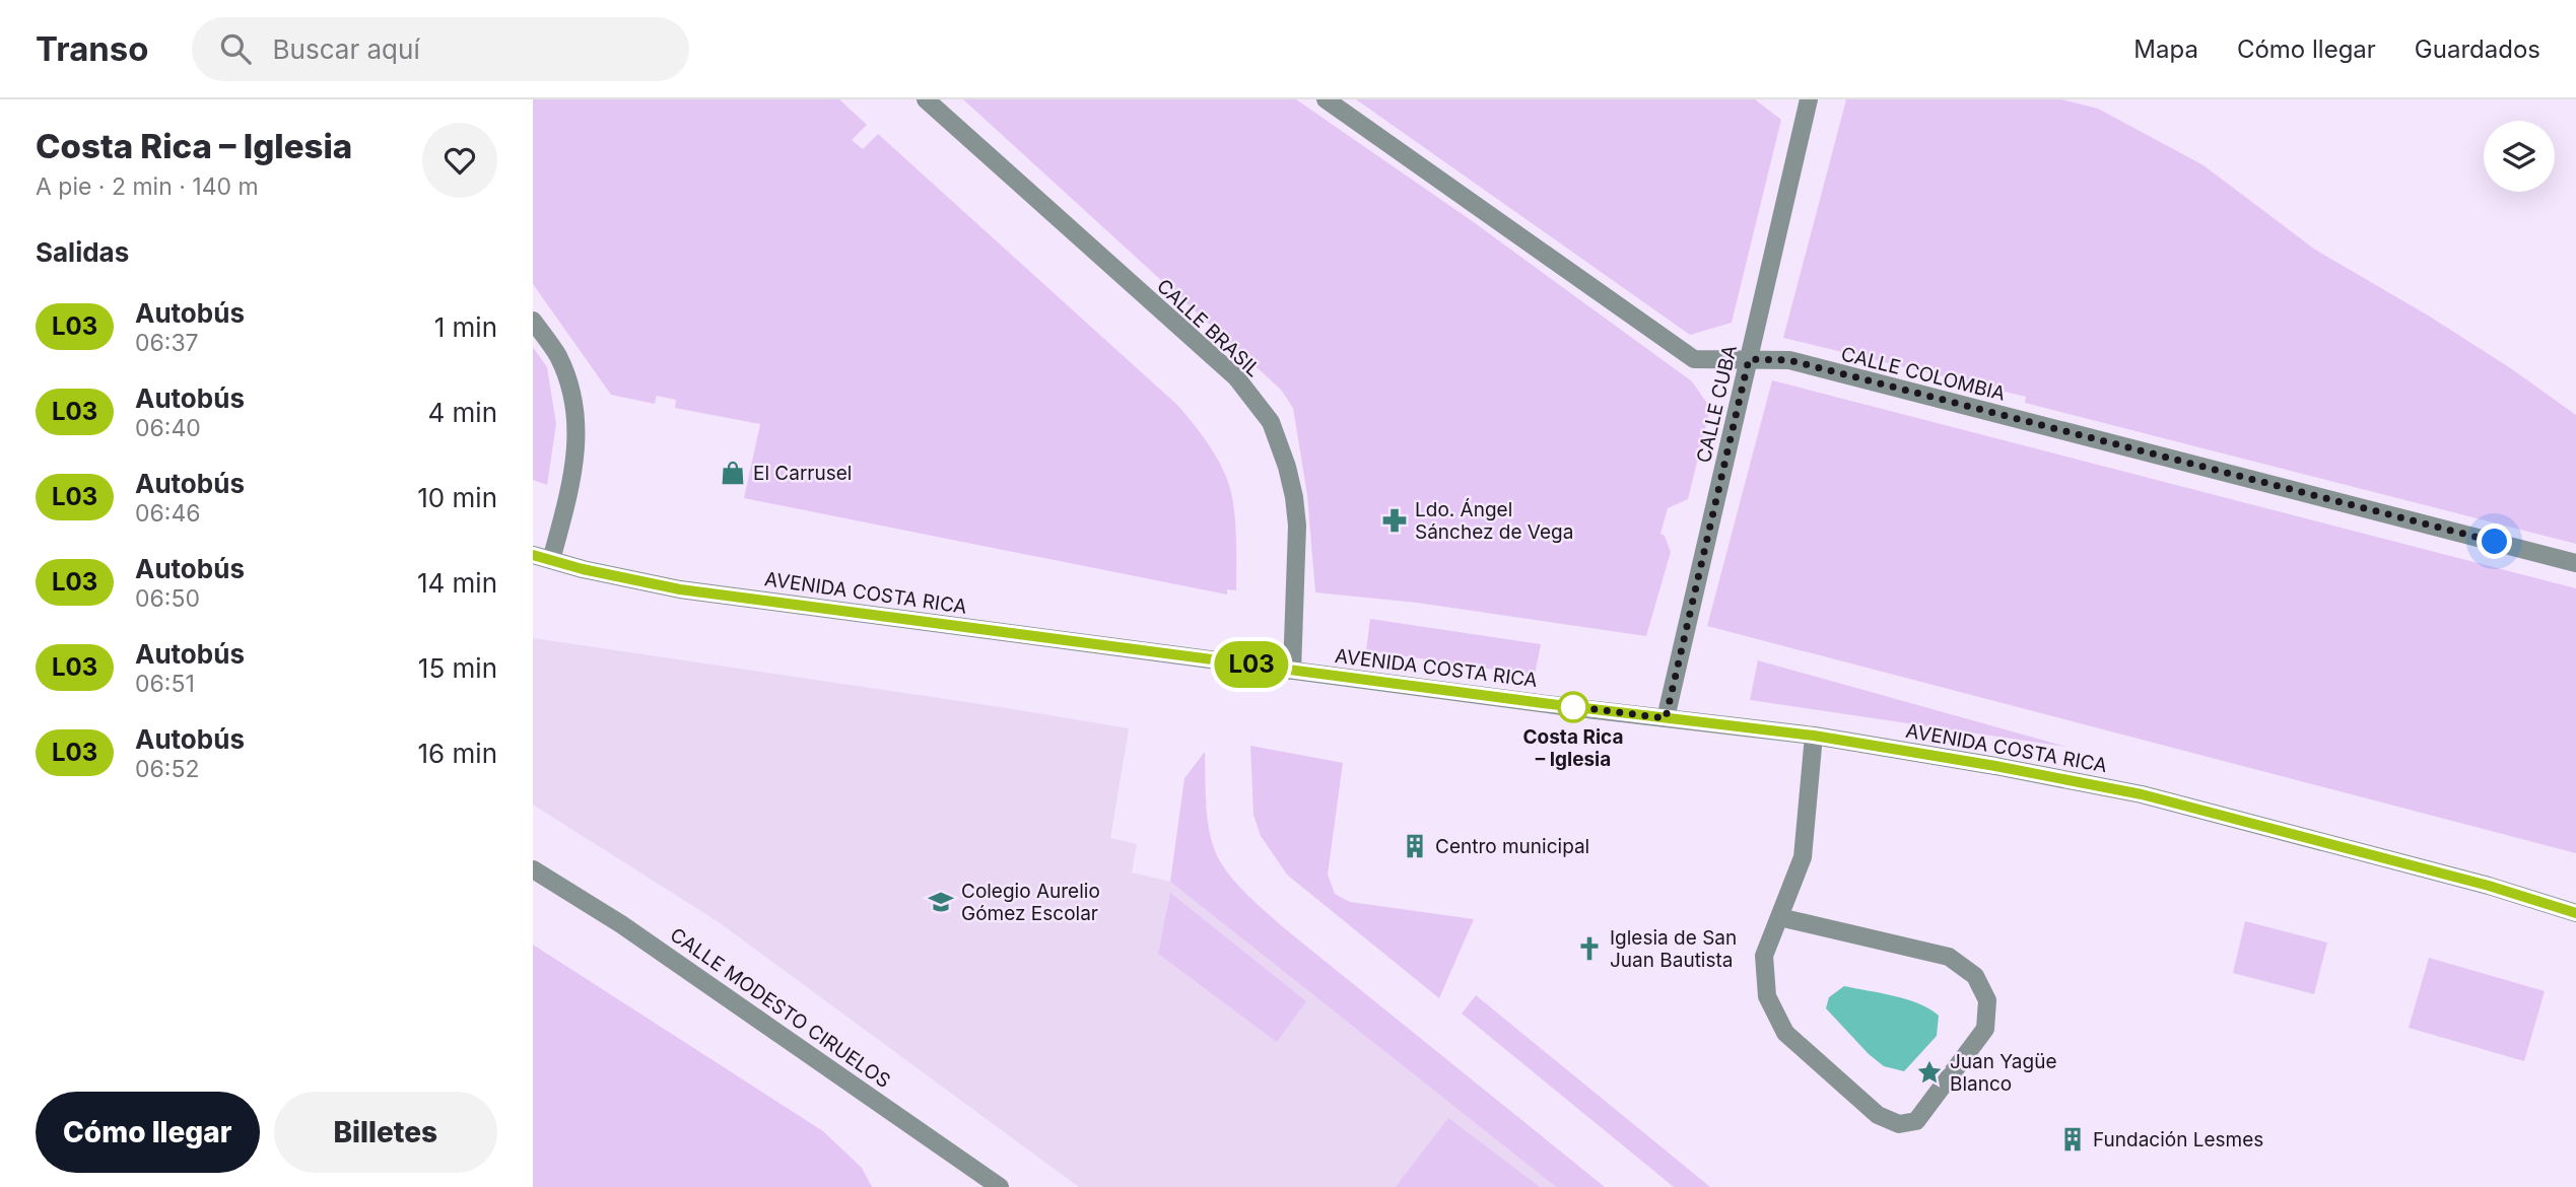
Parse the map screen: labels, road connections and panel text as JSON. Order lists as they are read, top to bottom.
{
  "streets": {
    "street": [
      "CALLE BRASIL",
      "CALLE COLOMBIA",
      "CALLE CUBA",
      "AVENIDA COSTA RICA",
      "CALLE MODESTO CIRUELOS"
    ]
  },
  "crossings": [
    ["CALLE BRASIL", "AVENIDA COSTA RICA"],
    ["CALLE COLOMBIA", "CALLE CUBA"],
    ["CALLE CUBA", "AVENIDA COSTA RICA"]
  ],
  "places": {
    "shop": ["El Carrusel"],
    "pharmacy": ["Ldo. Ángel Sánchez de Vega"],
    "other": ["Costa Rica – Iglesia"],
    "building": ["Centro municipal", "Fundación Lesmes"],
    "school or university": ["Colegio Aurelio Gómez Escolar"],
    "church": ["Iglesia de San Juan Bautista"],
    "place": ["Juan Yagüe Blanco"]
  },
  "lines": ["bus line L03"],
  "page": {
    "header": "Transo",
    "search": "Buscar aquí",
    "nav": ["Mapa", "Cómo llegar", "Guardados"],
    "heading": [
      ["Costa Rica – Iglesia", "A pie · 2 min · 140 m"],
      "Salidas"
    ],
    "on_map": "L03",
    "list": [
      {
        "mark": "L03",
        "name": "Autobús",
        "note": "06:37",
        "value": "1 min"
      },
      {
        "mark": "L03",
        "name": "Autobús",
        "note": "06:40",
        "value": "4 min"
      },
      {
        "mark": "L03",
        "name": "Autobús",
        "note": "06:46",
        "value": "10 min"
      },
      {
        "mark": "L03",
        "name": "Autobús",
        "note": "06:50",
        "value": "14 min"
      },
      {
        "mark": "L03",
        "name": "Autobús",
        "note": "06:51",
        "value": "15 min"
      },
      {
        "mark": "L03",
        "name": "Autobús",
        "note": "06:52",
        "value": "16 min"
      }
    ],
    "buttons": ["Cómo llegar", "Billetes"]
  }
}
